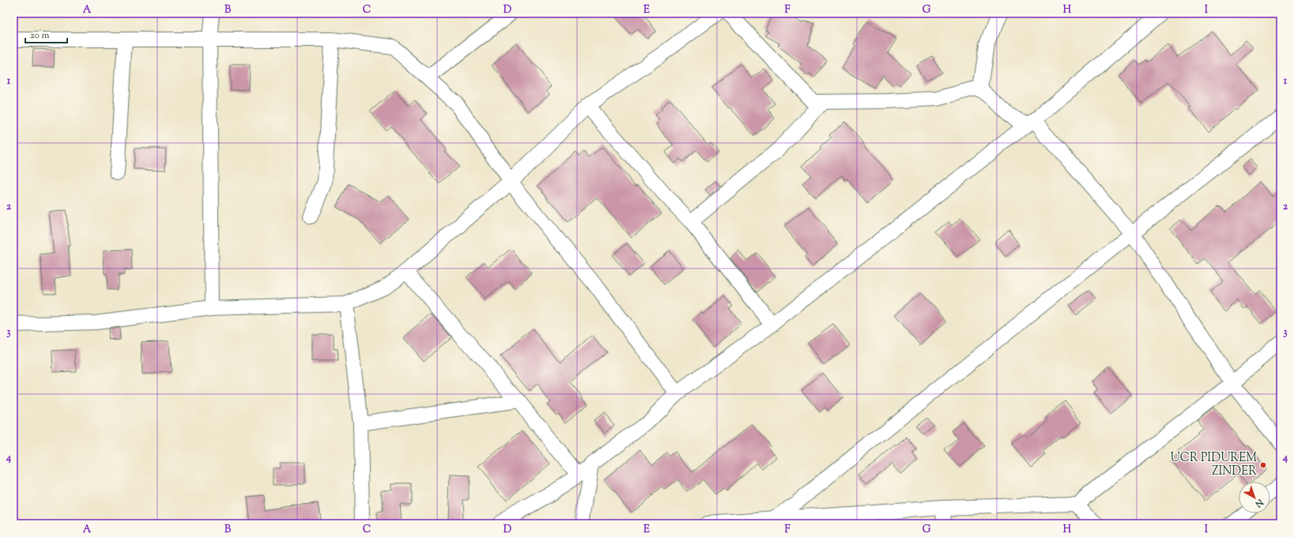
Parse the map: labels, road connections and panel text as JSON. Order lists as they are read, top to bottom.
{
  "places": ["UCR PIDUREM ZINDER"],
  "scale_bar": "20 m",
  "north": "bottom right",
  "grid": {
    "columns": [
      "A",
      "B",
      "C",
      "D",
      "E",
      "F",
      "G",
      "H",
      "I"
    ],
    "rows": [
      "1",
      "2",
      "3",
      "4"
    ]
  }
}
